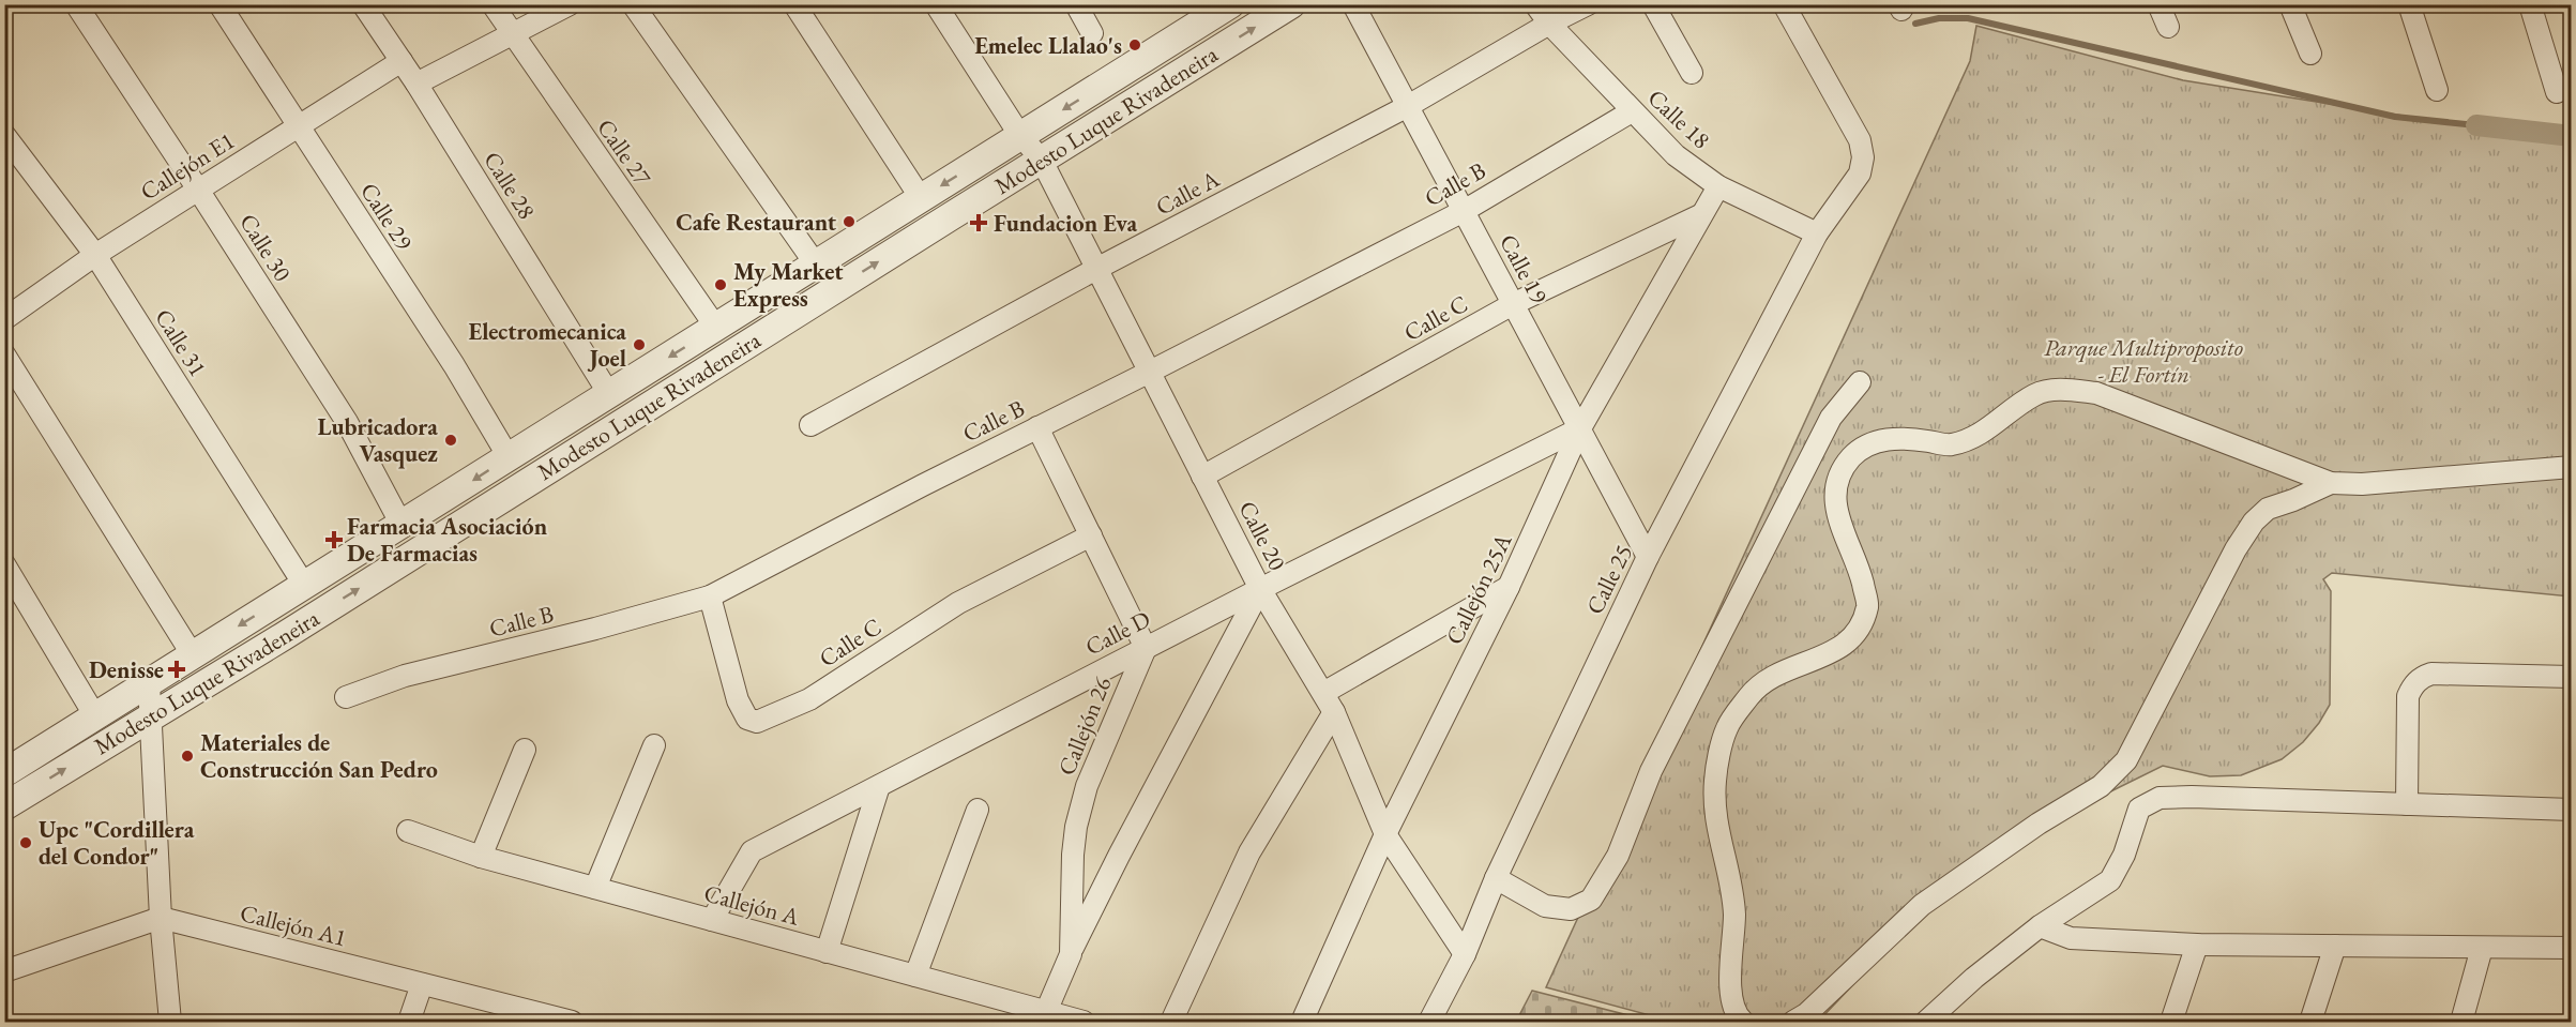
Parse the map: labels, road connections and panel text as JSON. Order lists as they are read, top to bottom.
{
  "streets": {
    "street": [
      "Calle 18",
      "Modesto Luque Rivadeneira",
      "Calle 27",
      "Callejón E1",
      "Calle B",
      "Calle 28",
      "Calle A",
      "Calle 29",
      "Calle 30",
      "Calle 19",
      "Calle C",
      "Calle 31",
      "Calle 20",
      "Calle 25",
      "Callejón 25A",
      "Calle D",
      "Callejón 26",
      "Callejón A",
      "Callejón A1"
    ]
  },
  "crossings": [
    ["Calle 18", "Calle B"],
    ["Calle 18", "Calle A"],
    ["Calle 18", "Calle 25"],
    ["Calle 18", "Callejón 25A"],
    ["Modesto Luque Rivadeneira", "Calle 27"],
    ["Modesto Luque Rivadeneira", "Calle 28"],
    ["Modesto Luque Rivadeneira", "Calle 29"],
    ["Modesto Luque Rivadeneira", "Calle 30"],
    ["Modesto Luque Rivadeneira", "Calle 31"],
    ["Modesto Luque Rivadeneira", "Calle 20"],
    ["Callejón E1", "Calle 28"],
    ["Callejón E1", "Calle 29"],
    ["Callejón E1", "Calle 30"],
    ["Callejón E1", "Calle 31"],
    ["Calle B", "Calle 19"],
    ["Calle B", "Calle C"],
    ["Calle B", "Calle 20"],
    ["Calle A", "Calle 19"],
    ["Calle A", "Calle 20"],
    ["Calle 19", "Calle C"],
    ["Calle 19", "Calle 25"],
    ["Calle 19", "Callejón 25A"],
    ["Calle 19", "Calle D"],
    ["Calle C", "Calle 20"],
    ["Calle C", "Callejón 25A"],
    ["Calle 20", "Calle 25"],
    ["Calle 20", "Callejón 25A"],
    ["Calle 20", "Calle D"],
    ["Calle 20", "Callejón 26"],
    ["Callejón 25A", "Calle D"],
    ["Calle D", "Callejón 26"],
    ["Calle D", "Callejón A"],
    ["Callejón 26", "Callejón A"]
  ],
  "parks": ["Parque Multiproposito - El Fortín"],
  "places": {
    "other": [
      "Emelec Llalao's",
      "Cafe Restaurant",
      "My Market Express",
      "Electromecanica Joel",
      "Lubricadora Vasquez",
      "Materiales de Construcción San Pedro",
      "Upc \"Cordillera del Condor\""
    ],
    "health": ["Fundacion Eva", "Farmacia Asociación De Farmacias", "Denisse"]
  }
}
